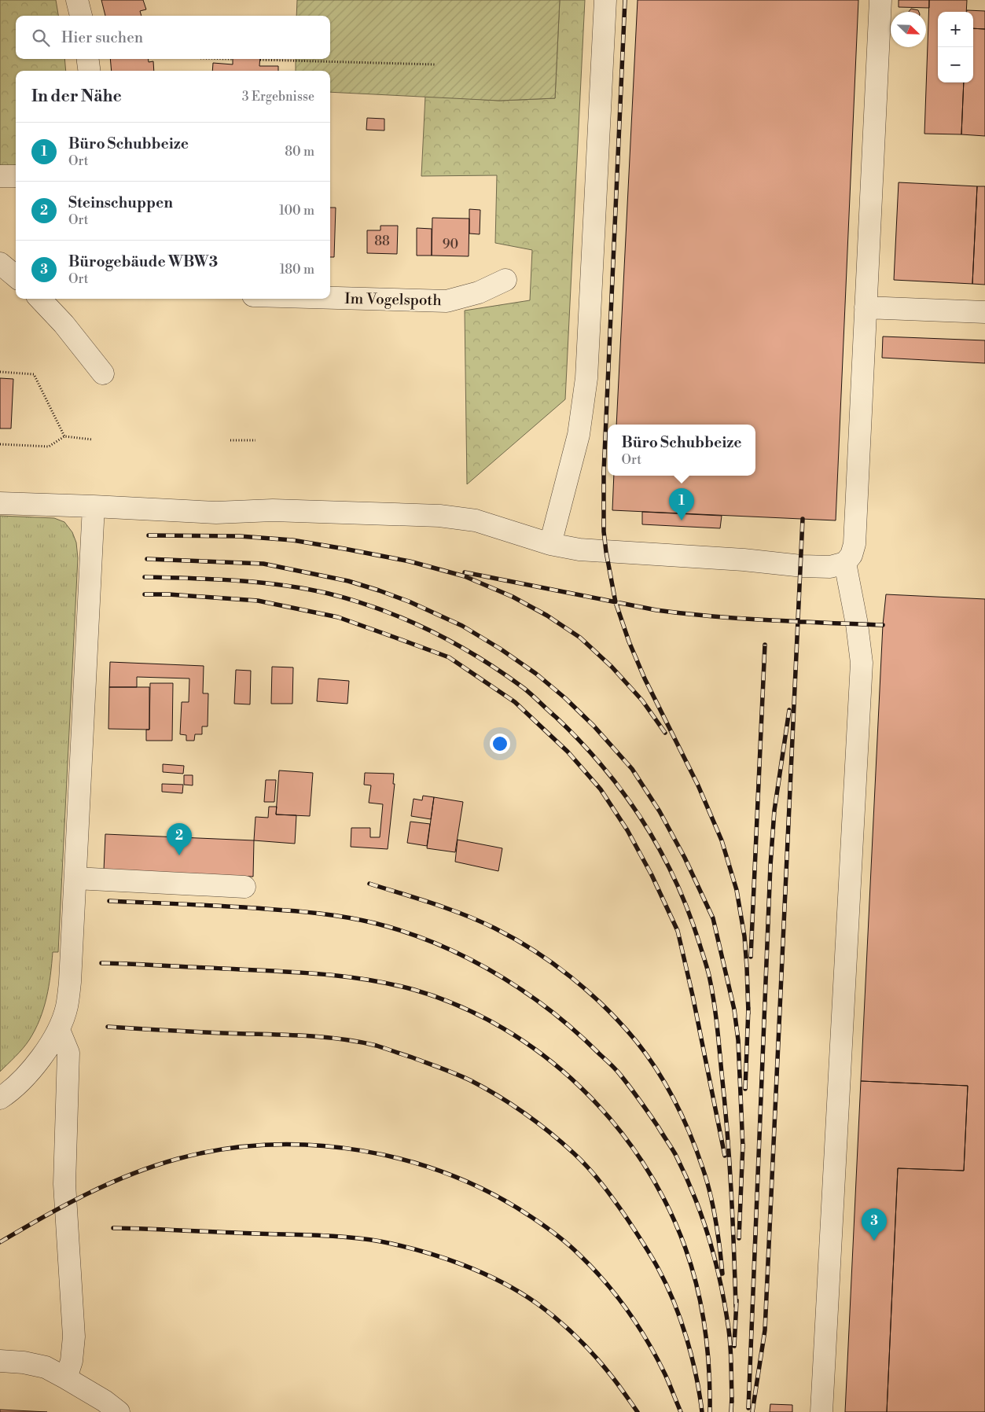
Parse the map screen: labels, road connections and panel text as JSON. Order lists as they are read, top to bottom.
{
  "streets": {
    "street": ["Im Vogelspoth"]
  },
  "house_numbers": ["88", "90"],
  "north": "bottom right",
  "page": {
    "map_buttons": ["+", "−"],
    "search": "Hier suchen",
    "heading": ["In der Nähe", "3 Ergebnisse"],
    "list": [
      {
        "mark": "1",
        "name": "Büro Schubbeize",
        "note": "Ort",
        "value": "80 m"
      },
      {
        "mark": "2",
        "name": "Steinschuppen",
        "note": "Ort",
        "value": "100 m"
      },
      {
        "mark": "3",
        "name": "Bürogebäude WBW3",
        "note": "Ort",
        "value": "180 m"
      }
    ],
    "popup": ["Büro Schubbeize", "Ort"],
    "pins": ["1", "2", "3"]
  }
}
